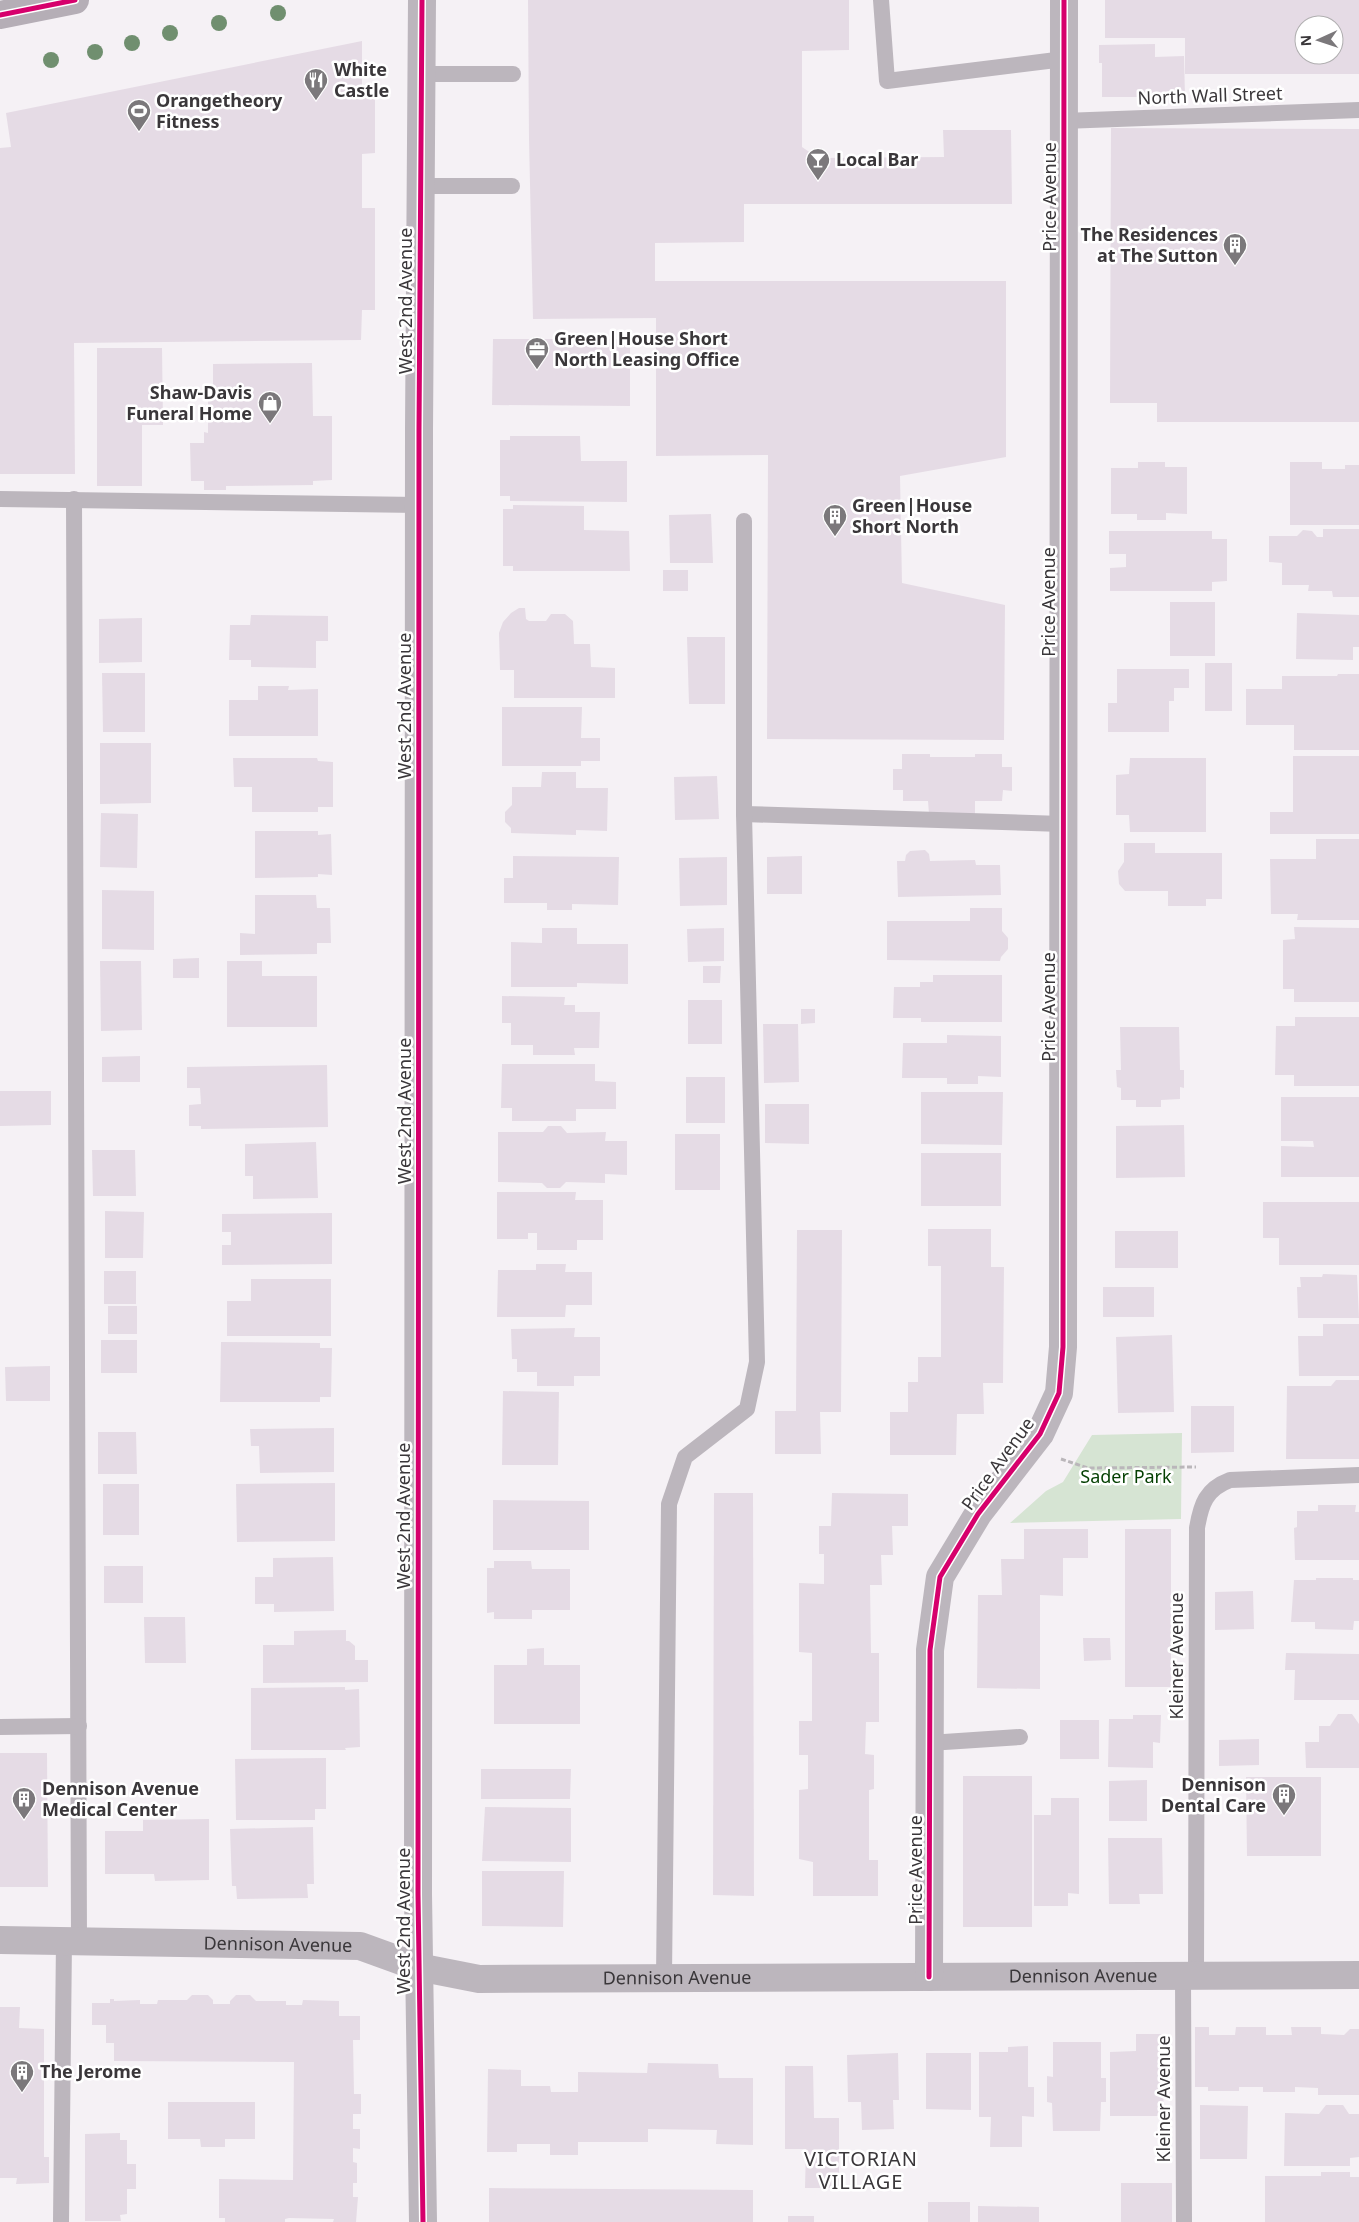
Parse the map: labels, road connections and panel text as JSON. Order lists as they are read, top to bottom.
{
  "streets": {
    "street": ["Price Avenue", "West 2nd Avenue", "Dennison Avenue"],
    "lane": ["North Wall Street", "Kleiner Avenue"]
  },
  "crossings": [
    ["North Wall Street", "Price Avenue"],
    ["Price Avenue", "Dennison Avenue"],
    ["West 2nd Avenue", "Dennison Avenue"],
    ["Kleiner Avenue", "Dennison Avenue"]
  ],
  "districts": ["VICTORIAN VILLAGE"],
  "parks": ["Sader Park"],
  "places": {
    "restaurant": ["White Castle"],
    "sports": ["Orangetheory Fitness"],
    "bar": ["Local Bar"],
    "building": [
      "The Residences at The Sutton",
      "Green|House Short North",
      "Dennison Dental Care",
      "Dennison Avenue Medical Center",
      "The Jerome"
    ],
    "office": ["Green|House Short North Leasing Office"],
    "shop": ["Shaw-Davis Funeral Home"]
  },
  "north": "left"
}
